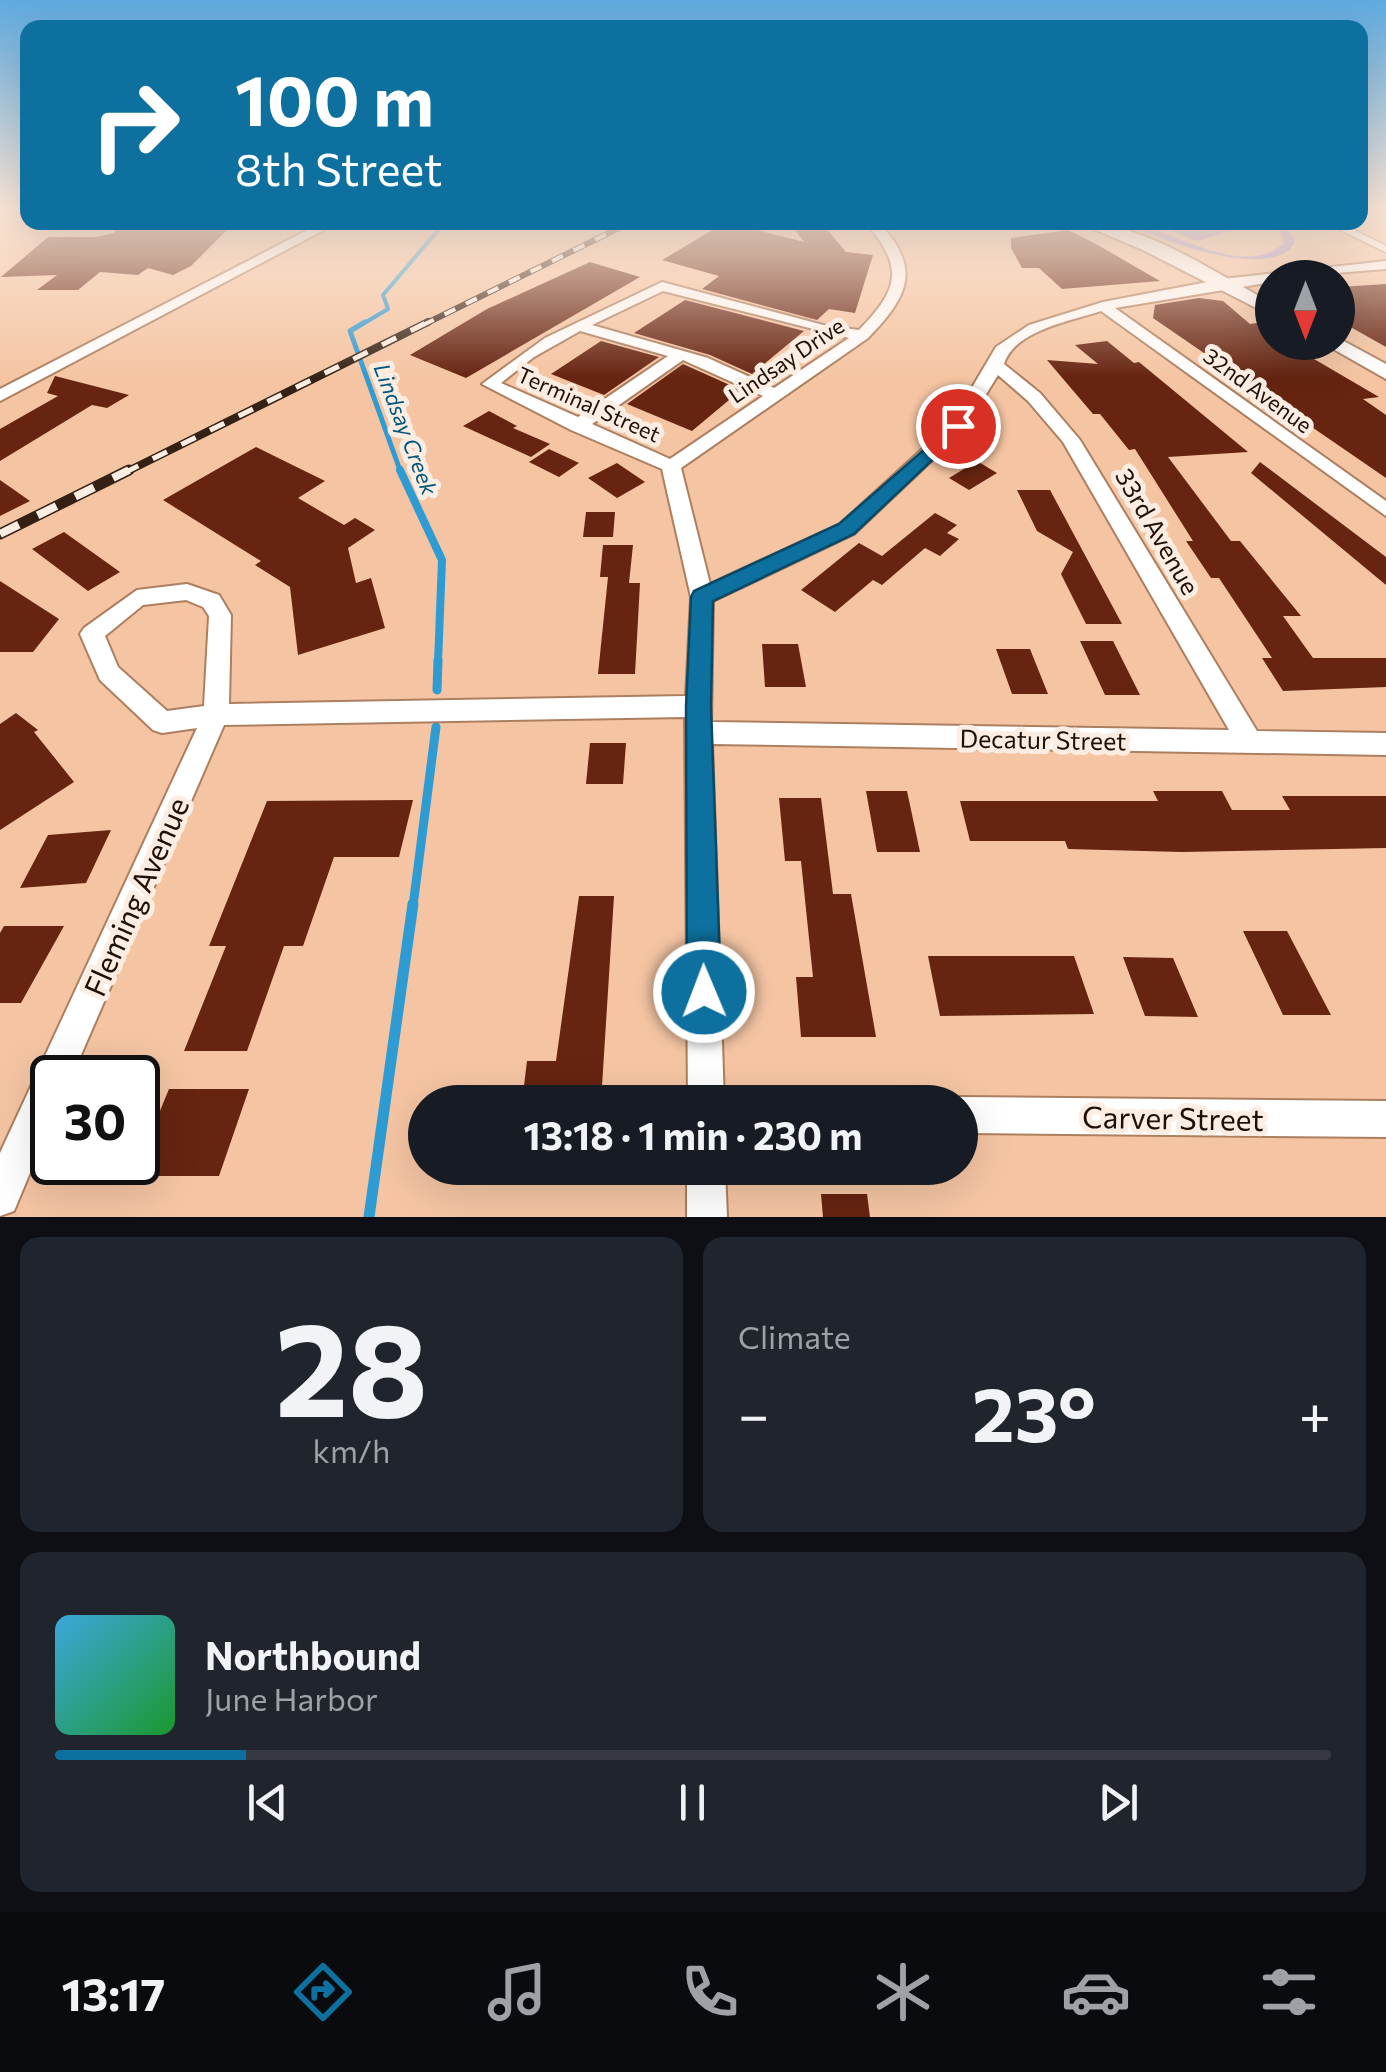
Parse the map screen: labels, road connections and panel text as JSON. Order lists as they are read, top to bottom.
{
  "streets": {
    "street": [
      "Lindsay Drive",
      "32nd Avenue",
      "Terminal Street",
      "33rd Avenue",
      "Decatur Street",
      "Fleming Avenue",
      "Carver Street"
    ]
  },
  "crossings": [
    ["Lindsay Drive", "Terminal Street"],
    ["33rd Avenue", "Decatur Street"],
    ["Decatur Street", "Fleming Avenue"]
  ],
  "water": ["Lindsay Creek"],
  "north": "bottom",
  "page": {
    "turn": ["100 m", "8th Street"],
    "limit": "30",
    "trip": "13:18 · 1 min · 230 m",
    "tile": [
      ["28", "km/h"],
      "Climate"
    ],
    "heat": ["−", "23°", "+"],
    "song": ["Northbound", "June Harbor"],
    "tabs": "13:17"
  }
}
